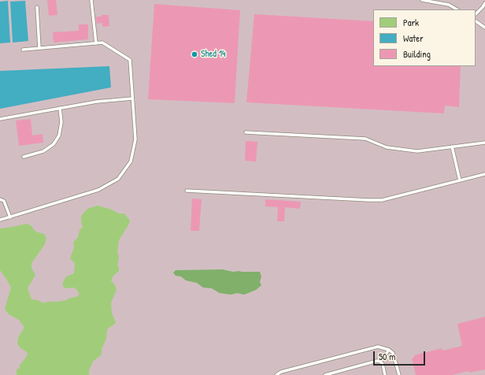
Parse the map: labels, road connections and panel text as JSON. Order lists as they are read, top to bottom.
{
  "places": ["Shed 14"],
  "legend": ["Park", "Water", "Building"],
  "scale_bar": "50 m"
}
